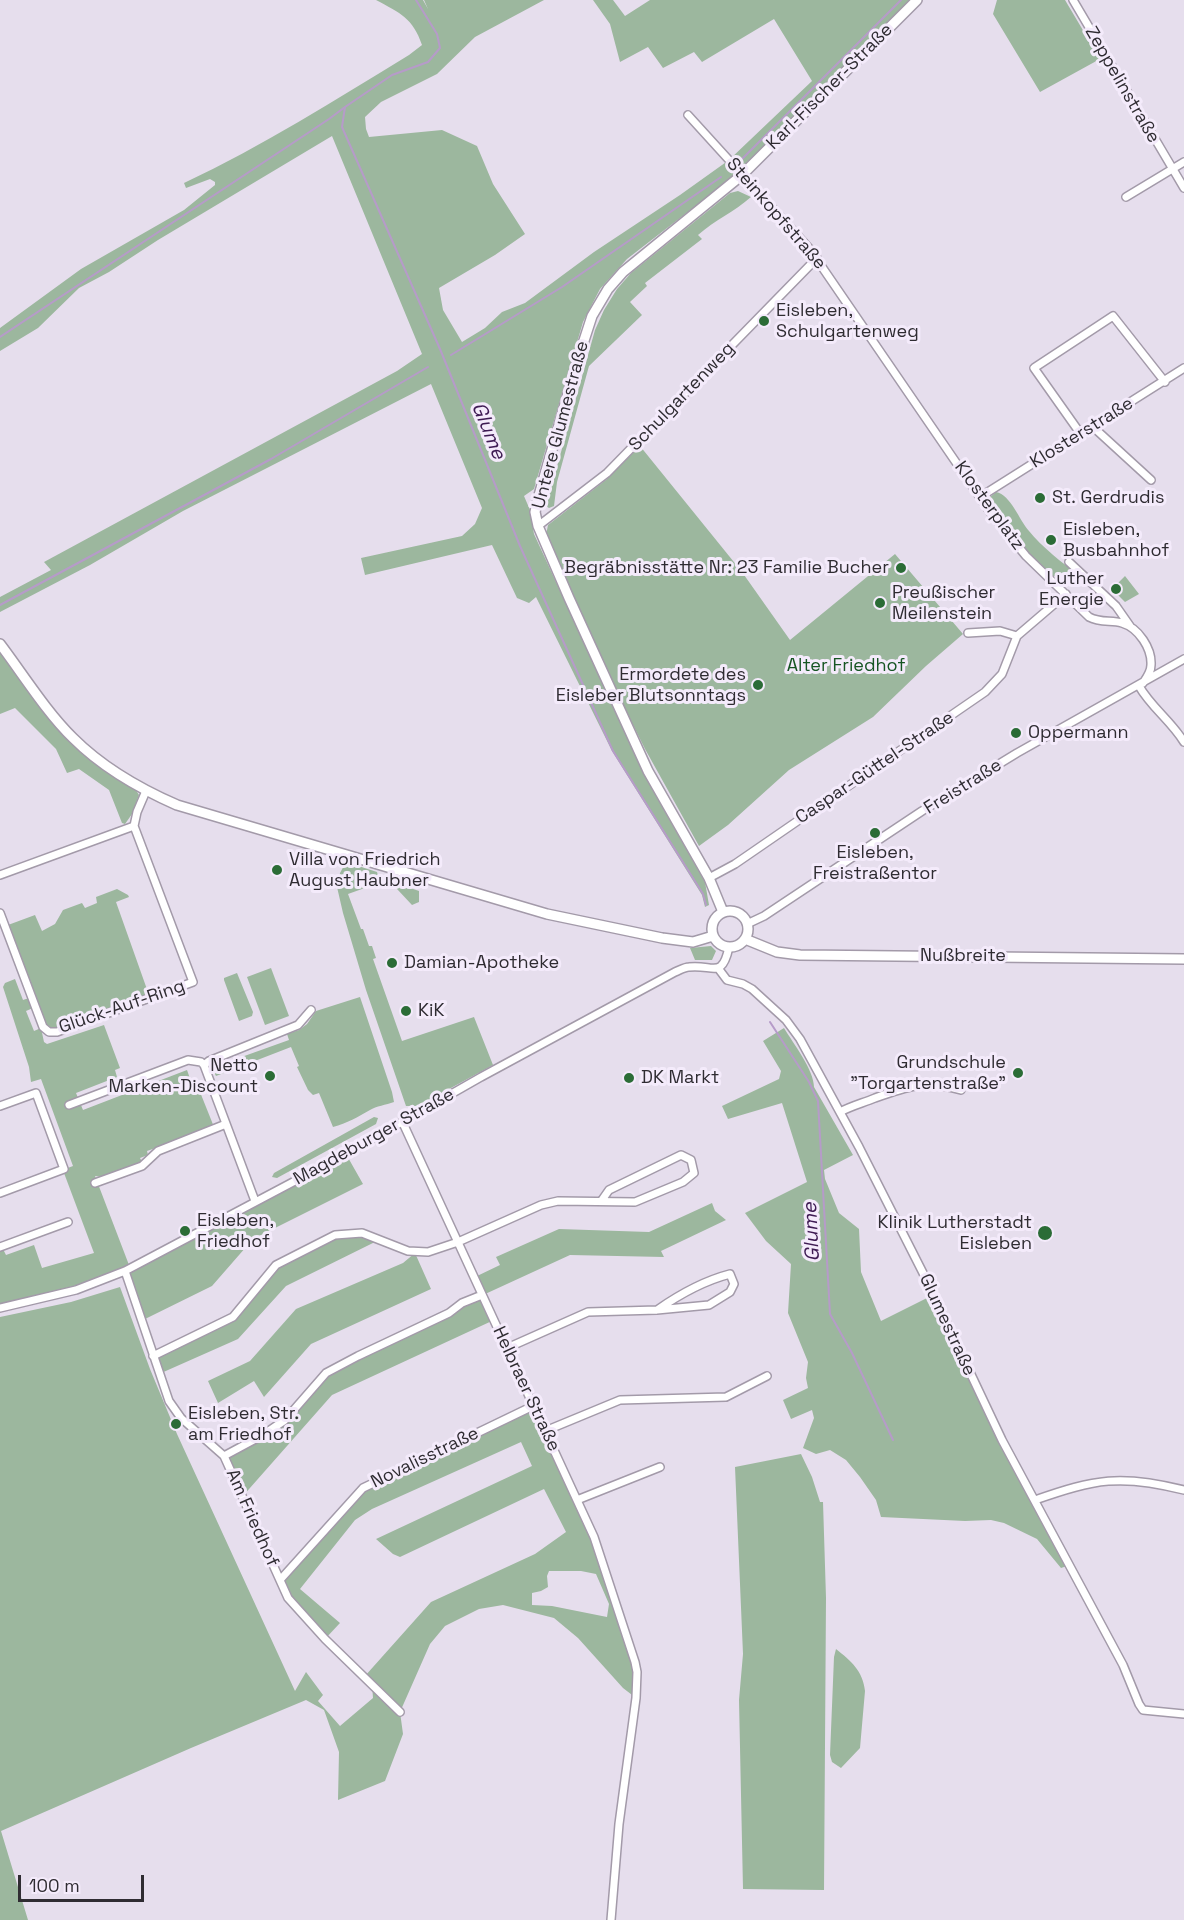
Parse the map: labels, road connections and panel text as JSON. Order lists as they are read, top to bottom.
{
  "streets": {
    "main road": ["Karl-Fischer-Straße", "Untere Glumestraße", "Nußbreite"],
    "street": [
      "Zeppelinstraße",
      "Steinkopfstraße",
      "Schulgartenweg",
      "Klosterstraße",
      "Klosterplatz",
      "Caspar-Güttel-Straße",
      "Freistraße",
      "Glück-Auf-Ring",
      "Magdeburger Straße",
      "Glumestraße",
      "Helbraer Straße",
      "Novalisstraße",
      "Am Friedhof"
    ]
  },
  "crossings": [
    ["Karl-Fischer-Straße", "Steinkopfstraße"],
    ["Karl-Fischer-Straße", "Untere Glumestraße"],
    ["Steinkopfstraße", "Schulgartenweg"],
    ["Steinkopfstraße", "Untere Glumestraße"],
    ["Steinkopfstraße", "Klosterplatz"],
    ["Schulgartenweg", "Untere Glumestraße"],
    ["Untere Glumestraße", "Caspar-Güttel-Straße"],
    ["Klosterstraße", "Klosterplatz"],
    ["Freistraße", "Nußbreite"],
    ["Magdeburger Straße", "Glumestraße"],
    ["Magdeburger Straße", "Helbraer Straße"],
    ["Magdeburger Straße", "Am Friedhof"],
    ["Helbraer Straße", "Novalisstraße"],
    ["Novalisstraße", "Am Friedhof"]
  ],
  "water": ["Glume"],
  "parks": ["Alter Friedhof"],
  "places": [
    "Eisleben, Schulgartenweg",
    "St. Gerdrudis",
    "Eisleben, Busbahnhof",
    "Begräbnisstätte Nr: 23 Familie Bucher",
    "Luther Energie",
    "Preußischer Meilenstein",
    "Ermordete des Eisleber Blutsonntags",
    "Oppermann",
    "Eisleben, Freistraßentor",
    "Villa von Friedrich August Haubner",
    "Damian-Apotheke",
    "KiK",
    "Grundschule \"Torgartenstraße\"",
    "Netto Marken-Discount",
    "DK Markt",
    "Eisleben, Friedhof",
    "Klinik Lutherstadt Eisleben",
    "Eisleben, Str. am Friedhof"
  ],
  "scale_bar": "100 m"
}
